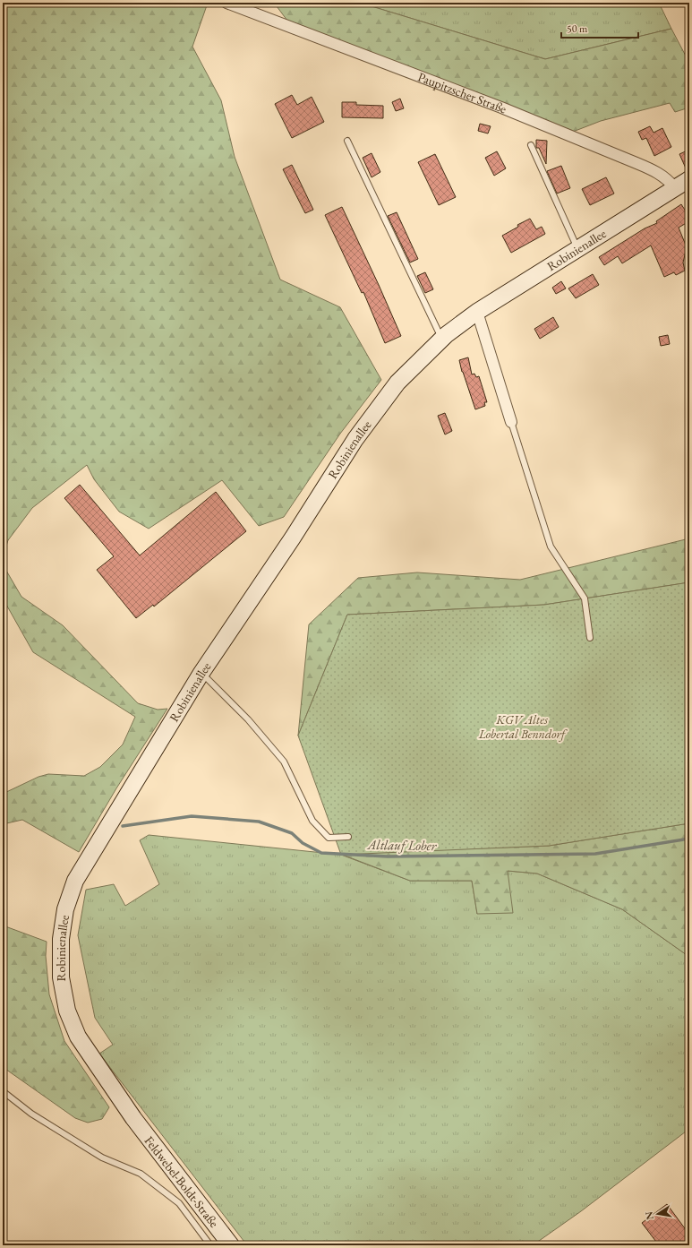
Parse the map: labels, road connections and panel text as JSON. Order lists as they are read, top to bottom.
{
  "streets": {
    "street": ["Paupitzscher Straße", "Robinienallee", "Feldwebel-Boldt-Straße"]
  },
  "crossings": [
    ["Paupitzscher Straße", "Robinienallee"],
    ["Robinienallee", "Feldwebel-Boldt-Straße"]
  ],
  "water": ["Altlauf Lober"],
  "parks": ["KGV Altes Lobertal Benndorf"],
  "scale_bar": "50 m",
  "north": "left"
}
